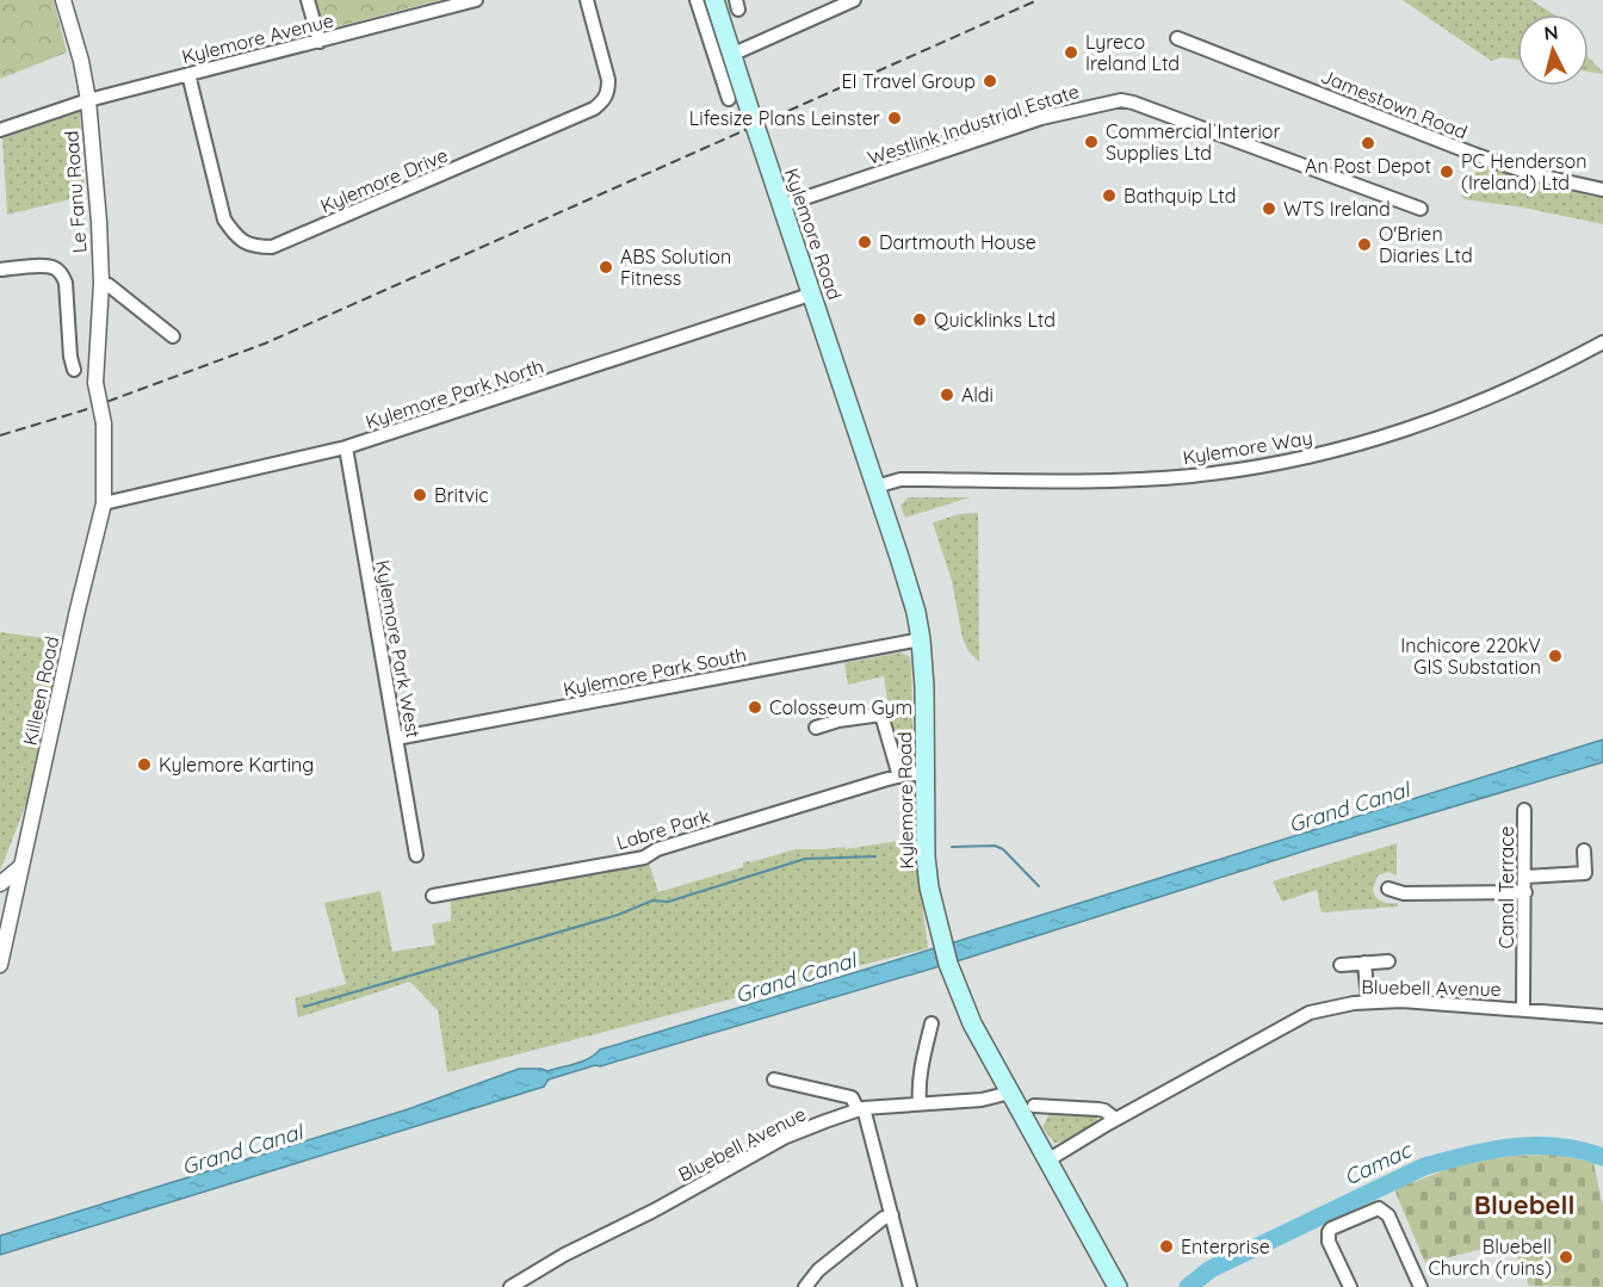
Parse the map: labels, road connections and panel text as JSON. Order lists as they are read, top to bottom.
{
  "streets": {
    "main road": ["Kylemore Road"],
    "street": [
      "Kylemore Avenue",
      "Jamestown Road",
      "Westlink Industrial Estate",
      "Kylemore Drive",
      "Le Fanu Road",
      "Kylemore Park North",
      "Kylemore Way",
      "Kylemore Park West",
      "Kylemore Park South",
      "Killeen Road",
      "Labre Park",
      "Canal Terrace",
      "Bluebell Avenue"
    ]
  },
  "crossings": [
    ["Kylemore Avenue", "Kylemore Drive"],
    ["Kylemore Avenue", "Le Fanu Road"],
    ["Westlink Industrial Estate", "Kylemore Road"],
    ["Le Fanu Road", "Killeen Road"],
    ["Kylemore Road", "Kylemore Park North"],
    ["Kylemore Road", "Kylemore Way"],
    ["Kylemore Road", "Kylemore Park South"],
    ["Kylemore Road", "Labre Park"],
    ["Kylemore Road", "Bluebell Avenue"],
    ["Kylemore Park North", "Kylemore Park West"],
    ["Kylemore Park North", "Killeen Road"],
    ["Kylemore Park West", "Kylemore Park South"],
    ["Canal Terrace", "Bluebell Avenue"]
  ],
  "districts": ["Bluebell"],
  "water": ["Grand Canal", "Camac"],
  "places": [
    "Lyreco Ireland Ltd",
    "EI Travel Group",
    "Lifesize Plans Leinster",
    "Commercial Interior Supplies Ltd",
    "An Post Depot",
    "PC Henderson (Ireland) Ltd",
    "Bathquip Ltd",
    "WTS Ireland",
    "Dartmouth House",
    "O'Brien Diaries Ltd",
    "ABS Solution Fitness",
    "Quicklinks Ltd",
    "Aldi",
    "Britvic",
    "Inchicore 220kV GIS Substation",
    "Colosseum Gym",
    "Kylemore Karting",
    "Enterprise",
    "Bluebell Church (ruins)"
  ],
  "north": "top"
}
